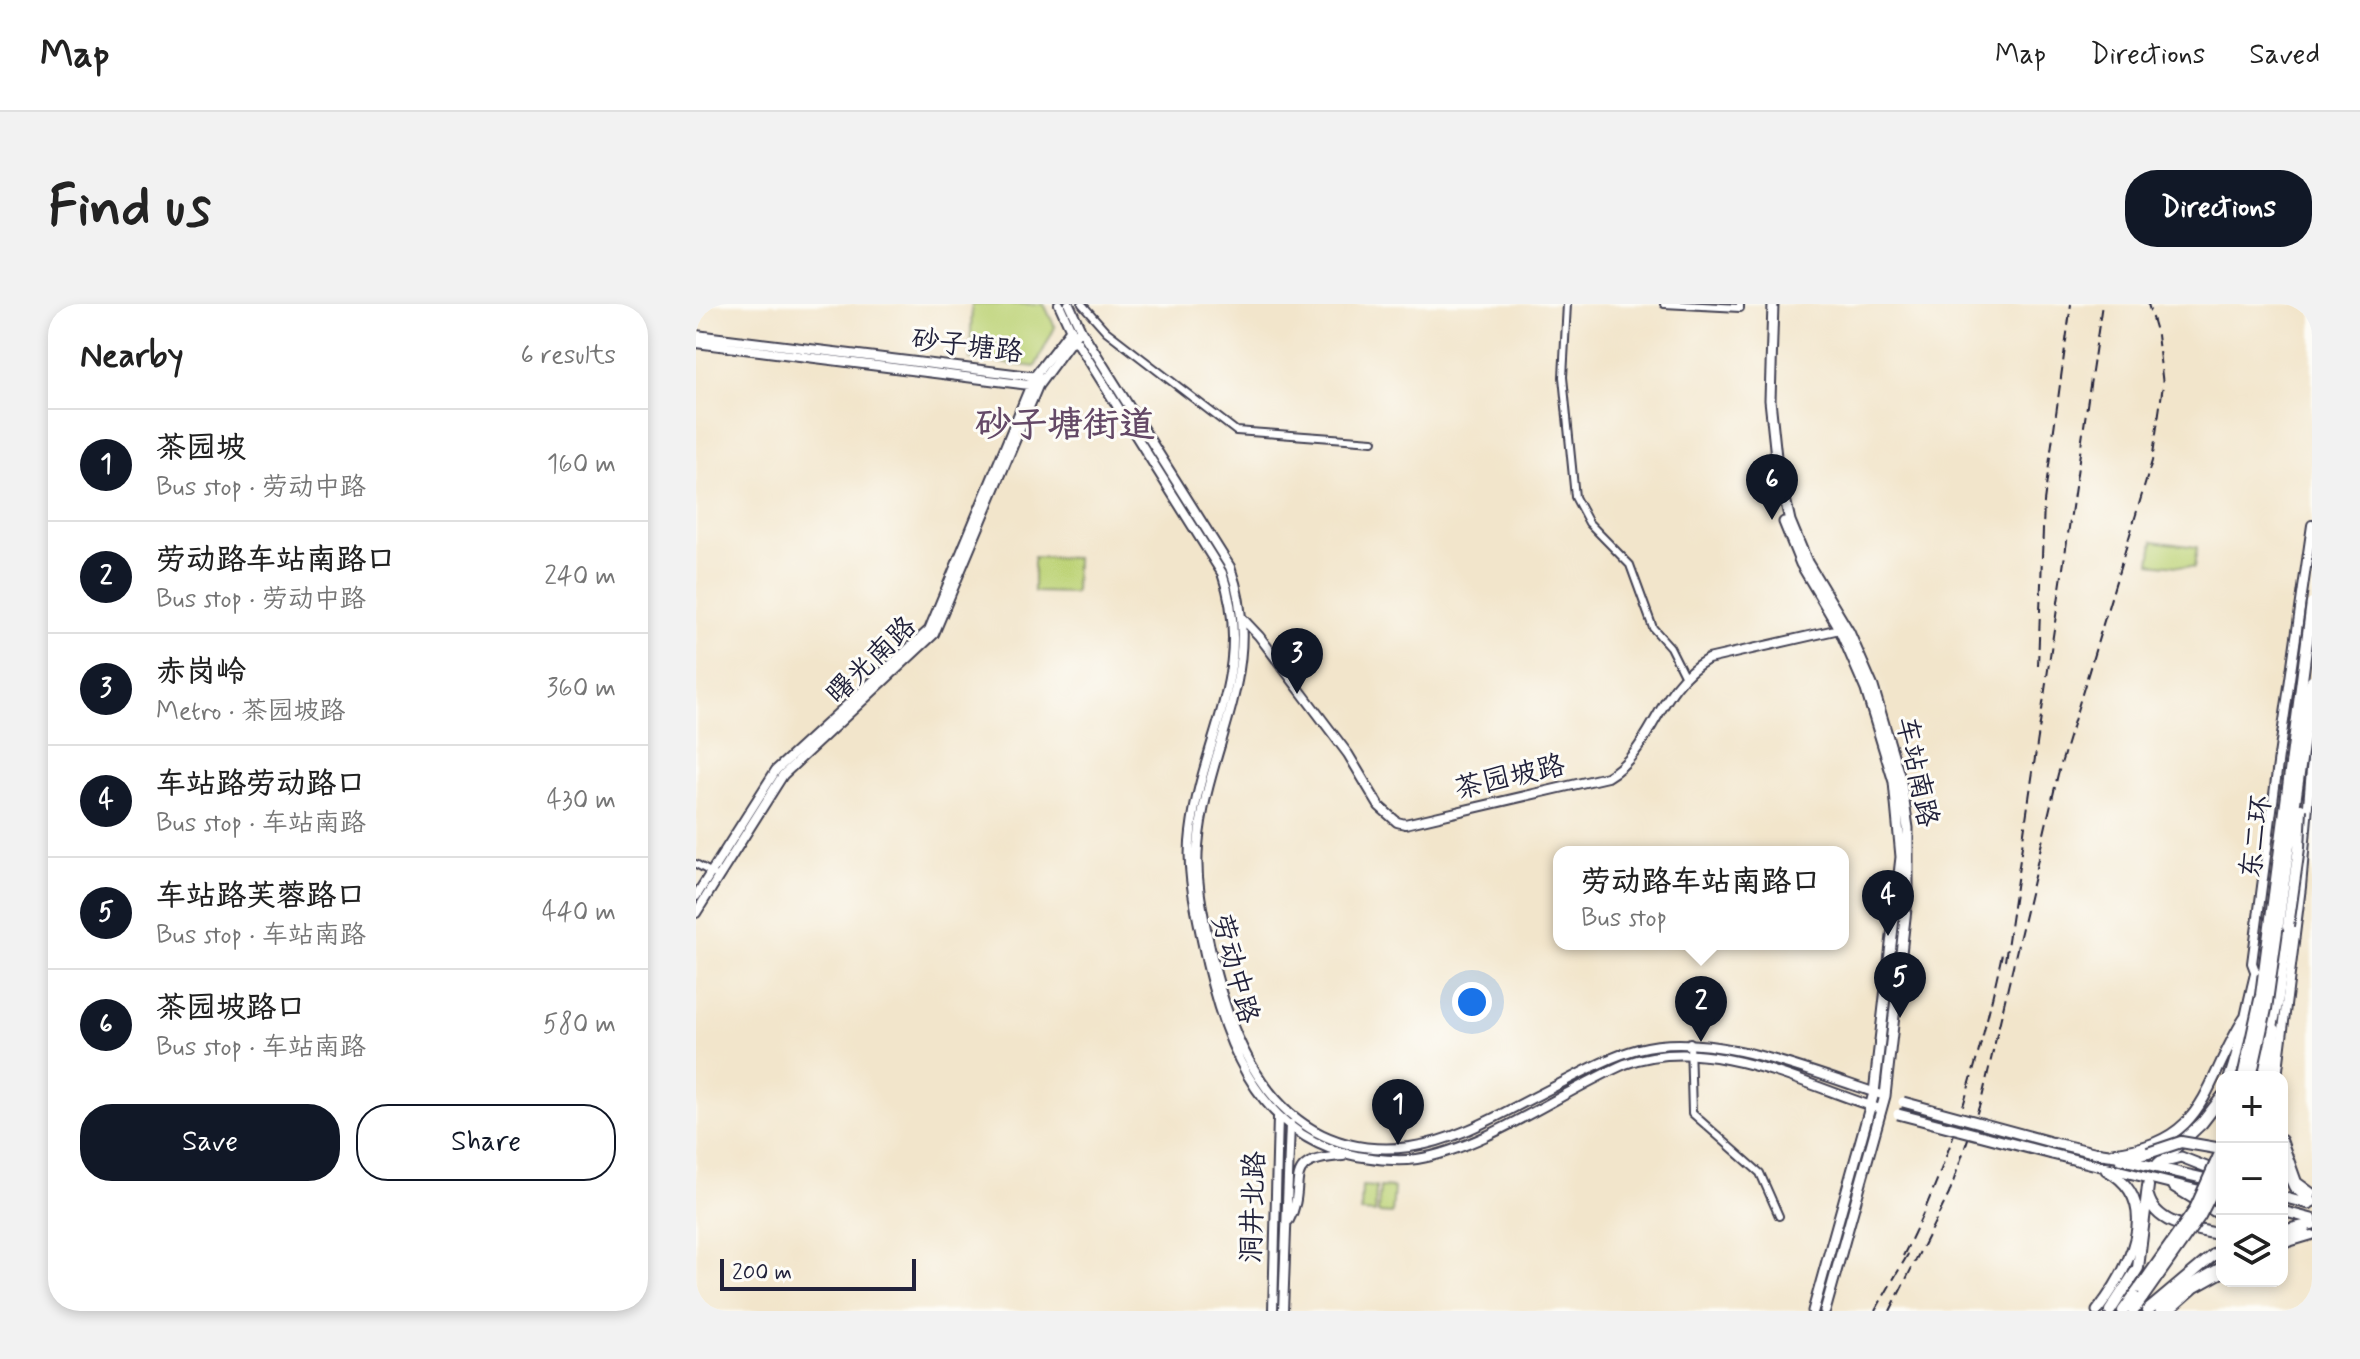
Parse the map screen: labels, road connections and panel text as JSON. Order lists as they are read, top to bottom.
{
  "streets": {
    "highway": ["东二环"],
    "main road": [
      "砂子塘路",
      "曙光南路",
      "车站南路",
      "茶园坡路",
      "劳动中路",
      "洞井北路"
    ]
  },
  "crossings": [
    ["砂子塘路", "曙光南路"],
    ["曙光南路", "劳动中路"],
    ["车站南路", "茶园坡路"],
    ["车站南路", "劳动中路"],
    ["茶园坡路", "劳动中路"],
    ["劳动中路", "洞井北路"]
  ],
  "districts": ["砂子塘街道"],
  "scale_bar": "200 m",
  "page": {
    "header": "Map",
    "nav": ["Map", "Directions", "Saved"],
    "buttons": [
      "Directions",
      ["Save", "Share"]
    ],
    "title": "Find us",
    "heading": ["Nearby", "6 results"],
    "list": [
      {
        "mark": "1",
        "name": "茶园坡",
        "note": "Bus stop · 劳动中路",
        "value": "160 m"
      },
      {
        "mark": "2",
        "name": "劳动路车站南路口",
        "note": "Bus stop · 劳动中路",
        "value": "240 m"
      },
      {
        "mark": "3",
        "name": "赤岗岭",
        "note": "Metro · 茶园坡路",
        "value": "360 m"
      },
      {
        "mark": "4",
        "name": "车站路劳动路口",
        "note": "Bus stop · 车站南路",
        "value": "430 m"
      },
      {
        "mark": "5",
        "name": "车站路芙蓉路口",
        "note": "Bus stop · 车站南路",
        "value": "440 m"
      },
      {
        "mark": "6",
        "name": "茶园坡路口",
        "note": "Bus stop · 车站南路",
        "value": "580 m"
      }
    ],
    "pins": [
      "6",
      "3",
      "4",
      "5",
      "2",
      "1"
    ],
    "popup": ["劳动路车站南路口", "Bus stop"],
    "map_buttons": ["+", "−"],
    "scale": "200 m"
  }
}
